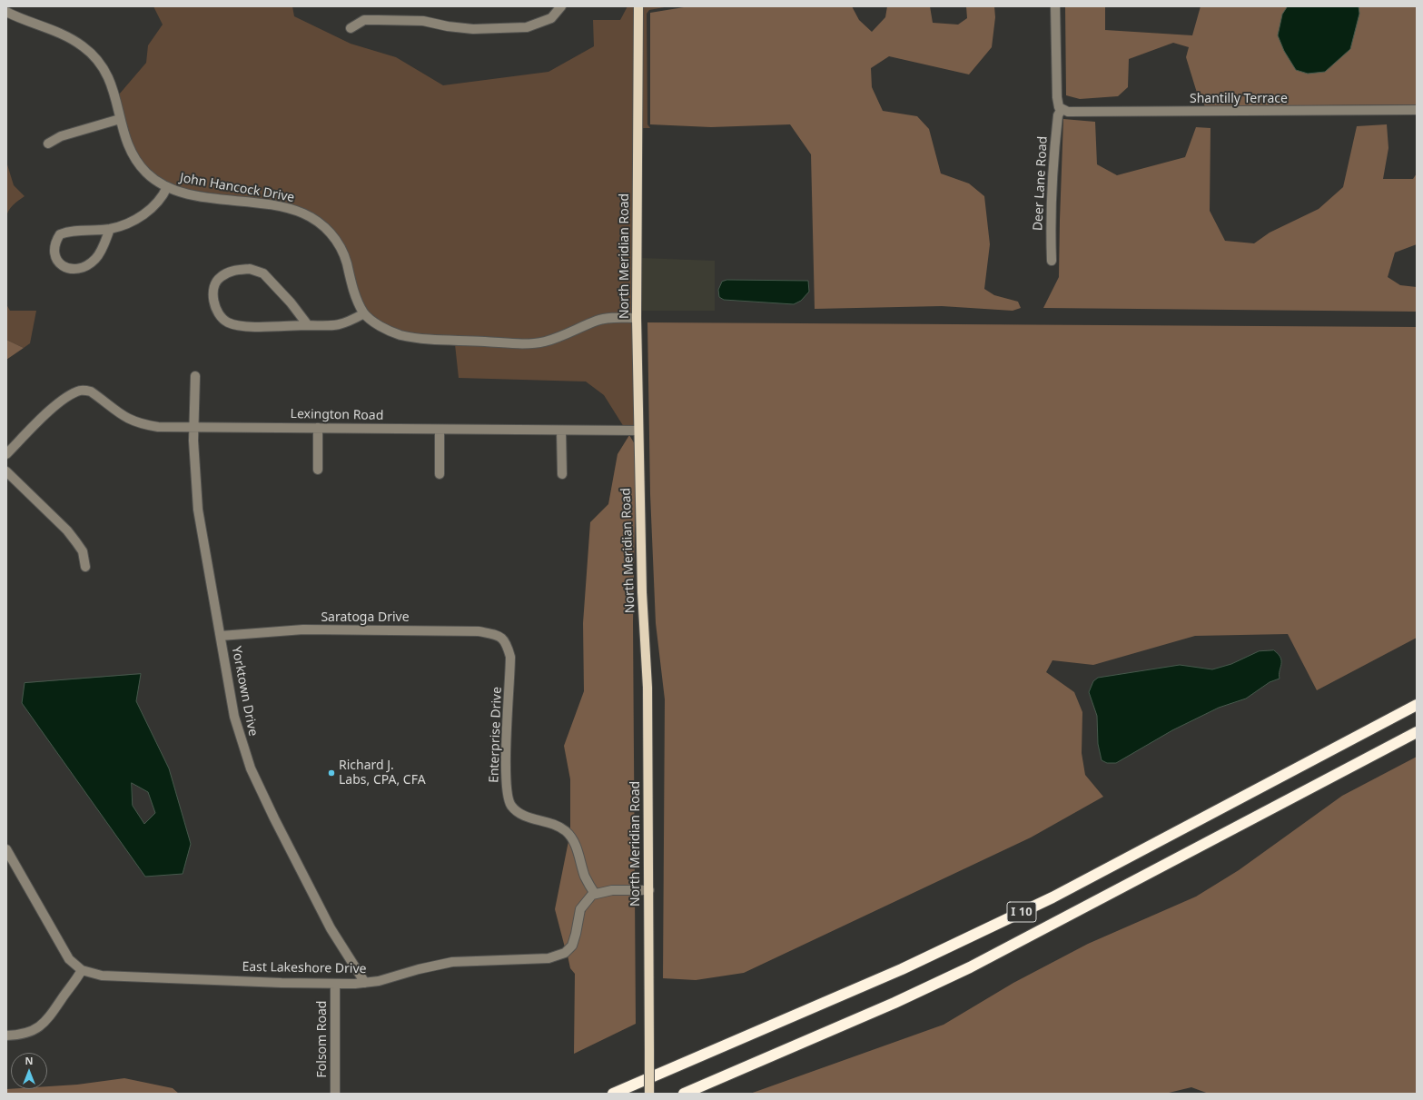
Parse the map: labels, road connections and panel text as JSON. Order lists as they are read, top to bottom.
{
  "streets": {
    "highway": ["I 10"],
    "main road": ["North Meridian Road"],
    "street": [
      "Shantilly Terrace",
      "Deer Lane Road",
      "John Hancock Drive",
      "Lexington Road",
      "Saratoga Drive",
      "Yorktown Drive",
      "Enterprise Drive",
      "East Lakeshore Drive",
      "Folsom Road"
    ]
  },
  "crossings": [
    ["Shantilly Terrace", "Deer Lane Road"],
    ["John Hancock Drive", "North Meridian Road"],
    ["North Meridian Road", "Lexington Road"],
    ["Lexington Road", "Yorktown Drive"],
    ["Saratoga Drive", "Yorktown Drive"],
    ["Saratoga Drive", "Enterprise Drive"],
    ["Yorktown Drive", "East Lakeshore Drive"],
    ["Enterprise Drive", "East Lakeshore Drive"],
    ["East Lakeshore Drive", "Folsom Road"]
  ],
  "places": ["Richard J. Labs, CPA, CFA"],
  "north": "top"
}
